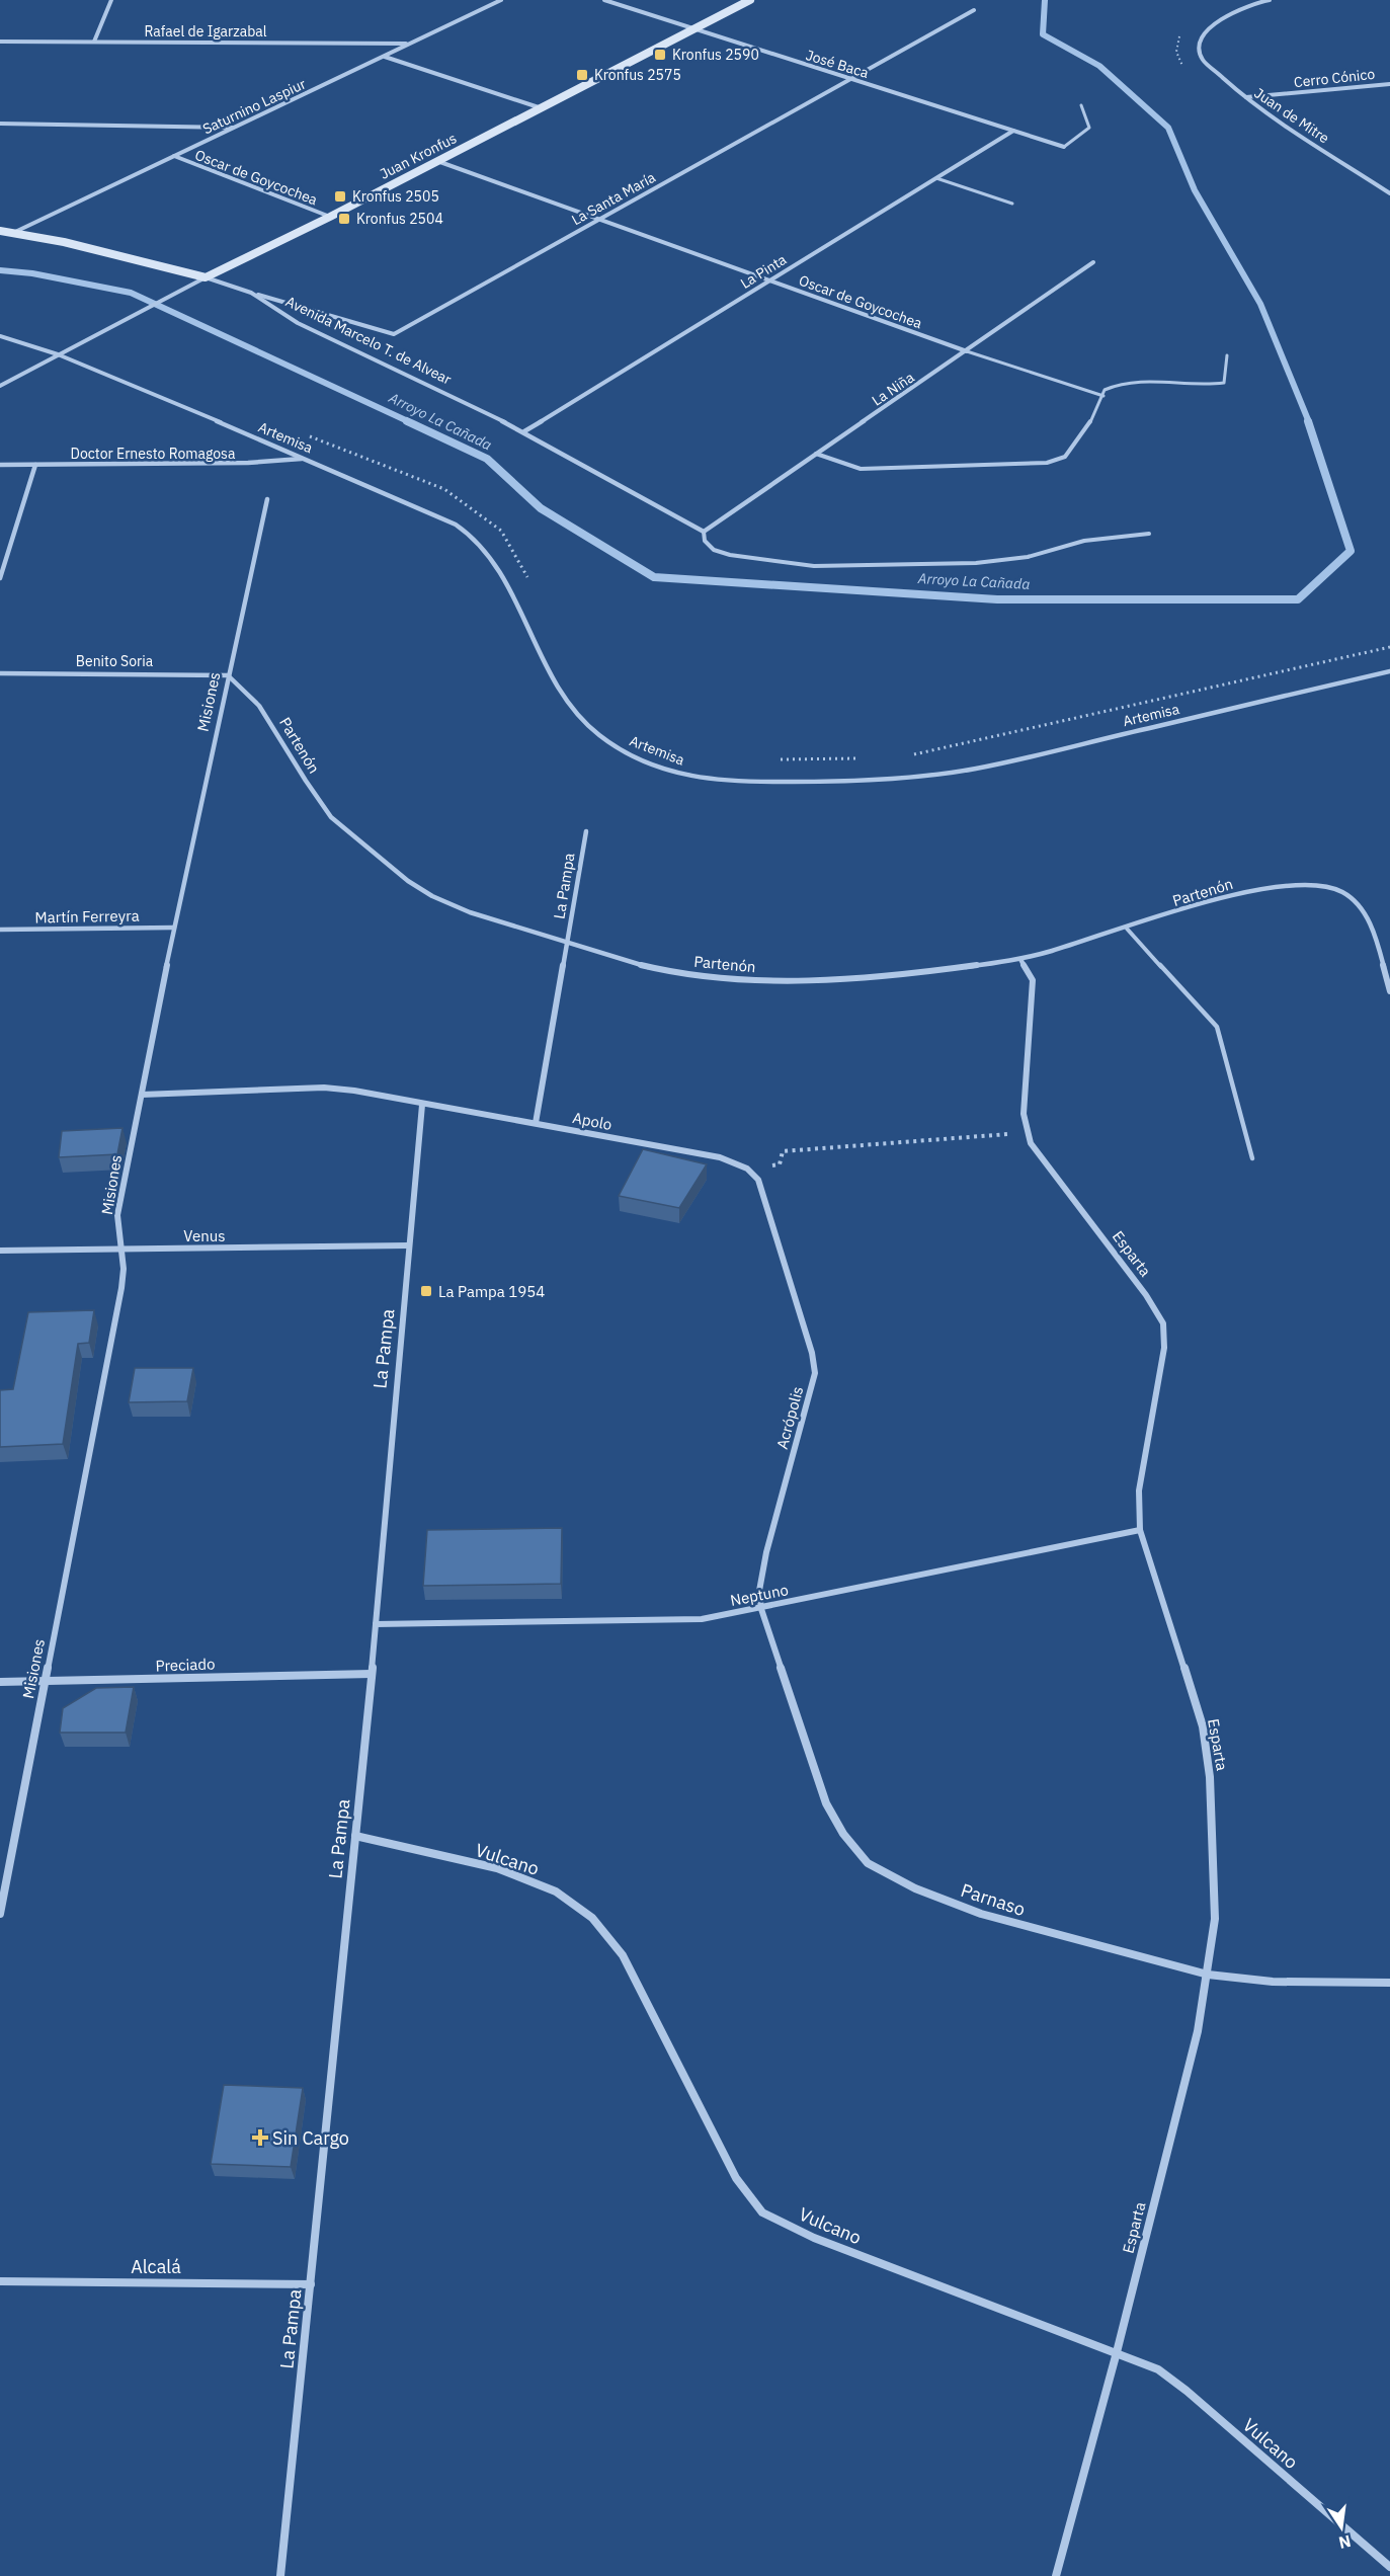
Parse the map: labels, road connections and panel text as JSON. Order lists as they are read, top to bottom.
{
  "streets": {
    "main road": ["Juan Kronfus", "Avenida Marcelo T. de Alvear"],
    "street": [
      "Rafael de Igarzabal",
      "José Baca",
      "Cerro Cónico",
      "Saturnino Laspiur",
      "Juan de Mitre",
      "Oscar de Goycochea",
      "La Santa María",
      "La Pinta",
      "La Niña",
      "Artemisa",
      "Doctor Ernesto Romagosa",
      "Benito Soria",
      "Misiones",
      "Partenón",
      "La Pampa",
      "Martín Ferreyra",
      "Apolo",
      "Venus",
      "Esparta",
      "Acrópolis",
      "Neptuno",
      "Preciado",
      "Vulcano",
      "Parnaso",
      "Alcalá"
    ]
  },
  "crossings": [
    ["Rafael de Igarzabal", "Saturnino Laspiur"],
    ["José Baca", "Juan Kronfus"],
    ["José Baca", "La Santa María"],
    ["José Baca", "La Pinta"],
    ["Cerro Cónico", "Juan de Mitre"],
    ["Saturnino Laspiur", "Oscar de Goycochea"],
    ["Saturnino Laspiur", "Avenida Marcelo T. de Alvear"],
    ["Juan Kronfus", "Oscar de Goycochea"],
    ["Juan Kronfus", "Avenida Marcelo T. de Alvear"],
    ["Juan Kronfus", "Artemisa"],
    ["Oscar de Goycochea", "La Santa María"],
    ["Oscar de Goycochea", "La Pinta"],
    ["Oscar de Goycochea", "La Niña"],
    ["La Santa María", "Avenida Marcelo T. de Alvear"],
    ["La Pinta", "Avenida Marcelo T. de Alvear"],
    ["Avenida Marcelo T. de Alvear", "La Niña"],
    ["Artemisa", "Doctor Ernesto Romagosa"],
    ["Benito Soria", "Misiones"],
    ["Benito Soria", "Partenón"],
    ["Misiones", "Partenón"],
    ["Misiones", "Martín Ferreyra"],
    ["Misiones", "Apolo"],
    ["Misiones", "Venus"],
    ["Misiones", "Preciado"],
    ["Partenón", "La Pampa"],
    ["La Pampa", "Apolo"],
    ["La Pampa", "Venus"],
    ["La Pampa", "Neptuno"],
    ["La Pampa", "Preciado"],
    ["La Pampa", "Vulcano"],
    ["La Pampa", "Alcalá"],
    ["Apolo", "Acrópolis"],
    ["Esparta", "Neptuno"],
    ["Esparta", "Vulcano"],
    ["Esparta", "Parnaso"],
    ["Acrópolis", "Neptuno"],
    ["Acrópolis", "Parnaso"],
    ["Neptuno", "Parnaso"]
  ],
  "water": ["Arroyo La Cañada"],
  "places": {
    "transit": [
      "Kronfus 2590",
      "Kronfus 2575",
      "Kronfus 2505",
      "Kronfus 2504",
      "La Pampa 1954"
    ],
    "health": ["Sin Cargo"]
  },
  "north": "bottom"
}
